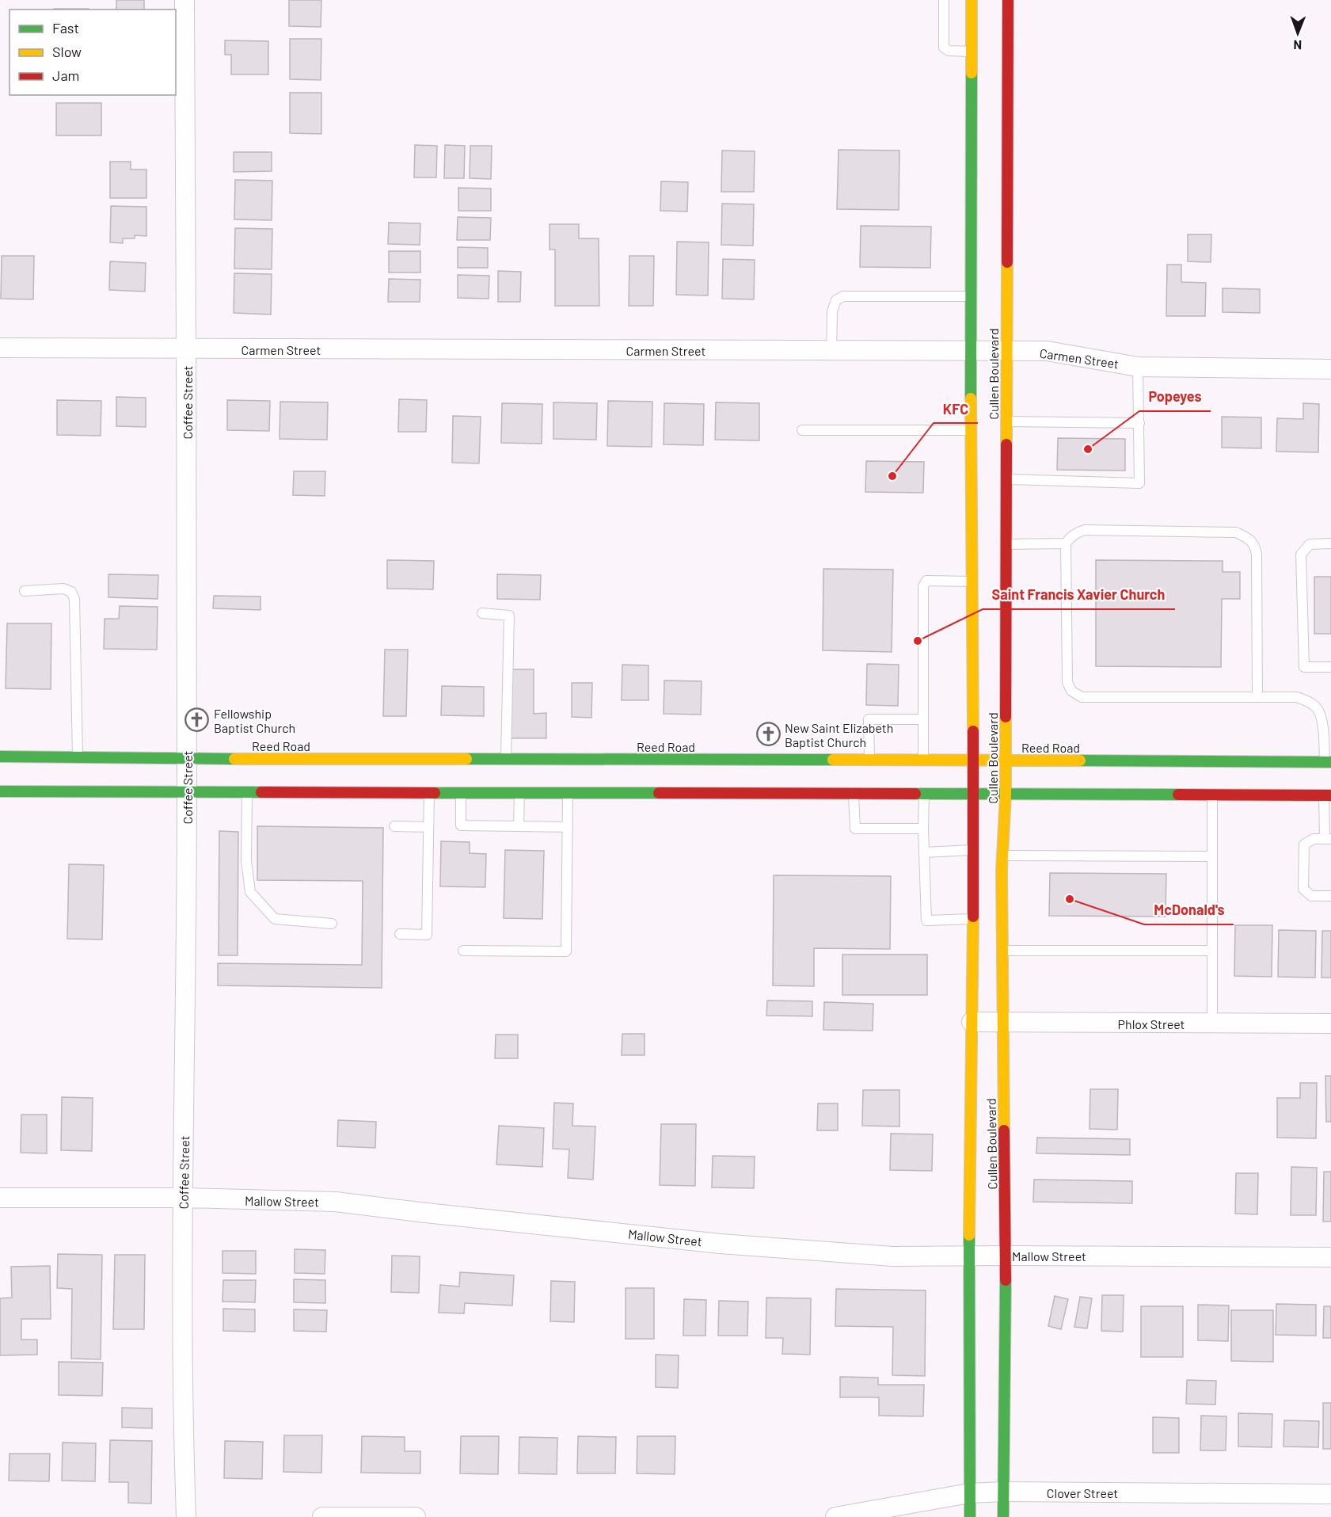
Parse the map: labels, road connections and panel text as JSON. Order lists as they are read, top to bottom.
{
  "streets": {
    "main road": ["Cullen Boulevard", "Reed Road"],
    "street": [
      "Carmen Street",
      "Coffee Street",
      "Phlox Street",
      "Mallow Street",
      "Clover Street"
    ]
  },
  "crossings": [
    ["Carmen Street", "Cullen Boulevard"],
    ["Carmen Street", "Coffee Street"],
    ["Cullen Boulevard", "Reed Road"],
    ["Cullen Boulevard", "Phlox Street"],
    ["Cullen Boulevard", "Mallow Street"],
    ["Cullen Boulevard", "Clover Street"],
    ["Coffee Street", "Reed Road"],
    ["Coffee Street", "Mallow Street"]
  ],
  "places": {
    "other": [
      "Popeyes",
      "KFC",
      "Saint Francis Xavier Church",
      "McDonald's"
    ],
    "church": ["Fellowship Baptist Church", "New Saint Elizabeth Baptist Church"]
  },
  "legend": ["Fast", "Slow", "Jam"],
  "north": "bottom"
}
